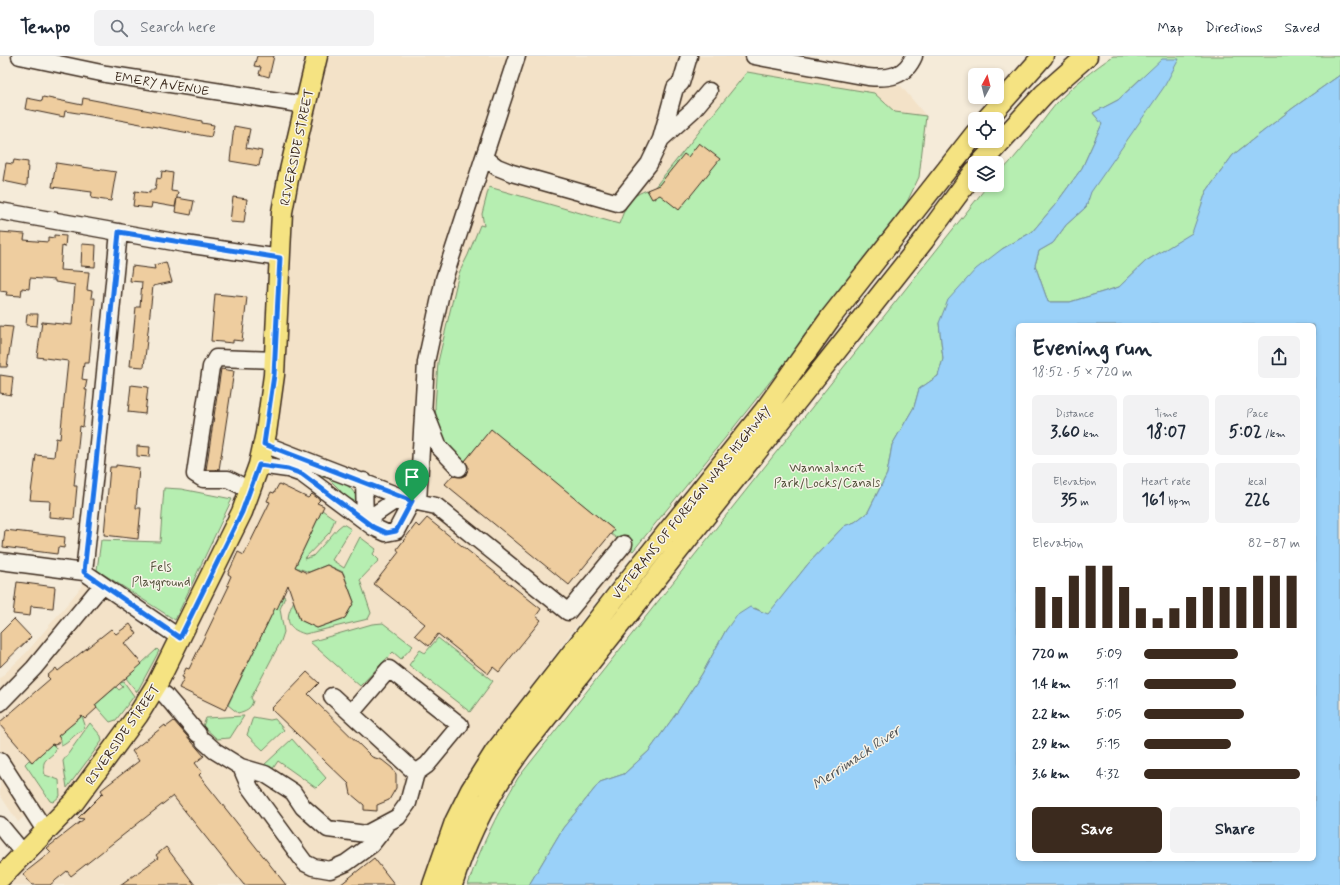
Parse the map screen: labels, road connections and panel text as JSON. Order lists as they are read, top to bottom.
{
  "streets": {
    "main road": ["RIVERSIDE STREET", "VETERANS OF FOREIGN WARS HIGHWAY"],
    "street": ["EMERY AVENUE"]
  },
  "crossings": [
    ["EMERY AVENUE", "RIVERSIDE STREET"]
  ],
  "water": ["Merrimack River"],
  "parks": ["Wannalancit Park/Locks/Canals", "Fels Playground"],
  "north": "top",
  "page": {
    "header": "Tempo",
    "search": "Search here",
    "nav": ["Map", "Directions", "Saved"],
    "heading": ["Evening run", "18:52 · 5 × 720 m"],
    "stats": [
      ["Distance", "3.60 km"],
      ["Time", "18:07"],
      ["Pace", "5:02 /km"],
      ["Elevation", "35 m"],
      ["Heart rate", "161 bpm"],
      ["kcal", "226"]
    ],
    "chart": ["Elevation", "82–87 m"],
    "list": [
      {
        "name": "720 m",
        "note": "5:09"
      },
      {
        "name": "1.4 km",
        "note": "5:11"
      },
      {
        "name": "2.2 km",
        "note": "5:05"
      },
      {
        "name": "2.9 km",
        "note": "5:15"
      },
      {
        "name": "3.6 km",
        "note": "4:32"
      }
    ],
    "buttons": ["Save", "Share"]
  }
}
